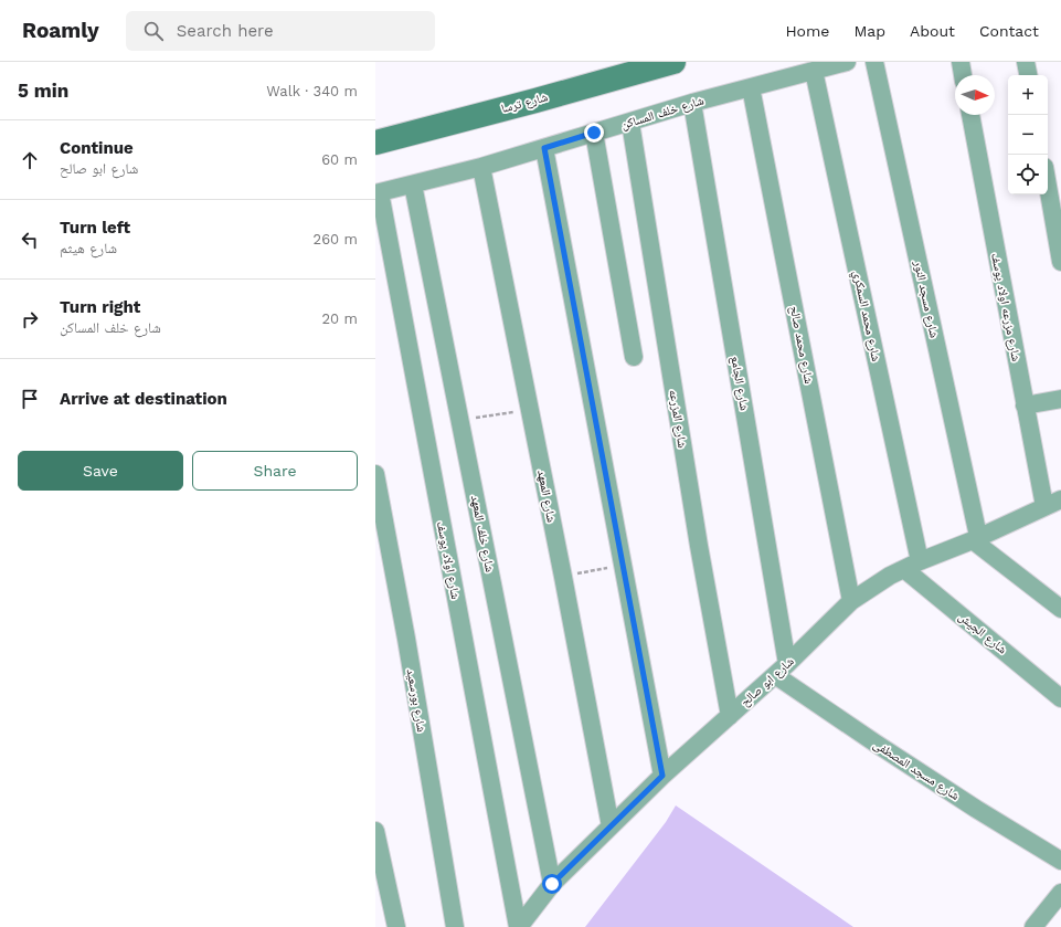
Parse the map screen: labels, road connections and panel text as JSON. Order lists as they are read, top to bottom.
{
  "streets": {
    "main road": ["شارع ترسا"],
    "street": [
      "شارع خلف المساكن",
      "شارع مسجد النور",
      "شارع مزرعه اولاد يوسف",
      "شارع محمد السمكري",
      "شارع محمد صالح",
      "شارع الجامع",
      "شارع المزرعه",
      "شارع المعهد",
      "شارع خلف المعهد",
      "شارع اولاد يوسف",
      "شارع الجيش",
      "شارع ابو صالح",
      "شارع بورسعيد",
      "شارع مسجد المصطفى"
    ]
  },
  "crossings": [
    ["شارع خلف المساكن", "شارع محمد السمكري"],
    ["شارع خلف المساكن", "شارع محمد صالح"],
    ["شارع خلف المساكن", "شارع الجامع"],
    ["شارع خلف المساكن", "شارع المزرعه"],
    ["شارع خلف المساكن", "شارع المعهد"],
    ["شارع خلف المساكن", "شارع خلف المعهد"],
    ["شارع خلف المساكن", "شارع اولاد يوسف"],
    ["شارع مسجد النور", "شارع ابو صالح"],
    ["شارع مزرعه اولاد يوسف", "شارع ابو صالح"],
    ["شارع محمد السمكري", "شارع ابو صالح"],
    ["شارع محمد صالح", "شارع ابو صالح"],
    ["شارع الجامع", "شارع ابو صالح"],
    ["شارع الجامع", "شارع مسجد المصطفى"],
    ["شارع المزرعه", "شارع ابو صالح"],
    ["شارع المعهد", "شارع ابو صالح"],
    ["شارع خلف المعهد", "شارع ابو صالح"],
    ["شارع اولاد يوسف", "شارع ابو صالح"],
    ["شارع الجيش", "شارع ابو صالح"],
    ["شارع ابو صالح", "شارع مسجد المصطفى"]
  ],
  "north": "right",
  "page": {
    "header": "Roamly",
    "search": "Search here",
    "nav": [
      "Home",
      "Map",
      "About",
      "Contact"
    ],
    "heading": ["5 min", "Walk · 340 m"],
    "map_buttons": ["+", "−"],
    "list": [
      ["Continue", "شارع ابو صالح", "60 m"],
      ["Turn left", "شارع هيثم", "260 m"],
      ["Turn right", "شارع خلف المساكن", "20 m"],
      "Arrive at destination"
    ],
    "buttons": ["Save", "Share"]
  }
}
